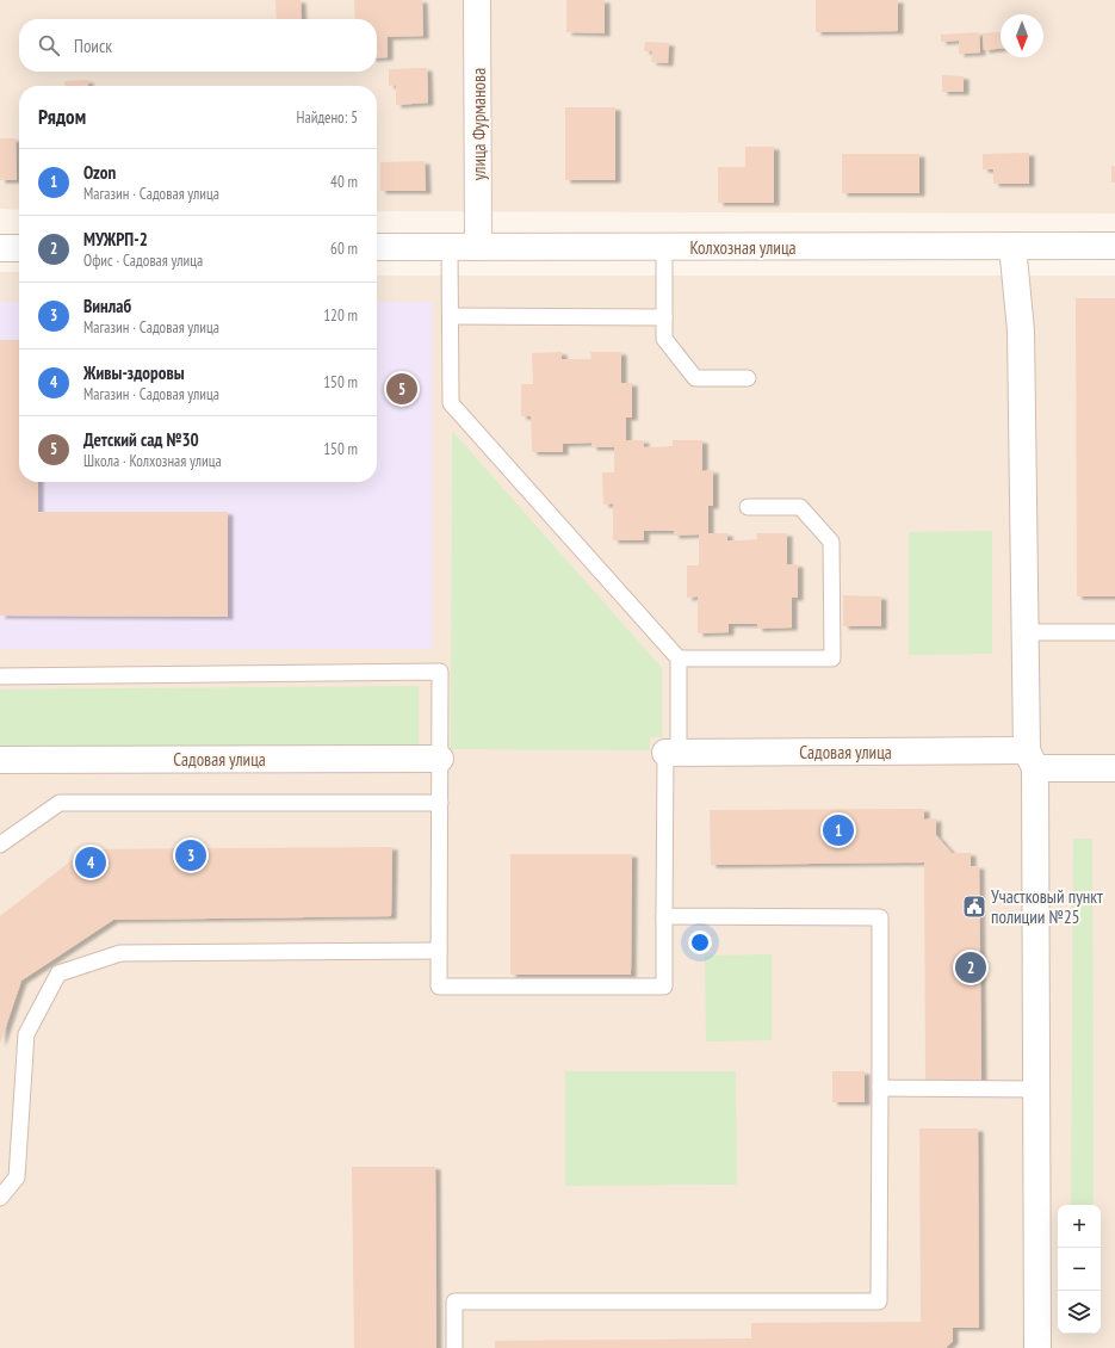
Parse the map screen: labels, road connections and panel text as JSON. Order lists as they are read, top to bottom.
{
  "streets": {
    "street": ["улица Фурманова", "Колхозная улица", "Садовая улица"]
  },
  "crossings": [
    ["улица Фурманова", "Колхозная улица"]
  ],
  "places": {
    "public building": ["Участковый пункт полиции №25"]
  },
  "north": "bottom",
  "page": {
    "search": "Поиск",
    "heading": ["Рядом", "Найдено: 5"],
    "list": [
      {
        "mark": "1",
        "name": "Ozon",
        "note": "Магазин · Садовая улица",
        "value": "40 m"
      },
      {
        "mark": "2",
        "name": "МУЖРП-2",
        "note": "Офис · Садовая улица",
        "value": "60 m"
      },
      {
        "mark": "3",
        "name": "Винлаб",
        "note": "Магазин · Садовая улица",
        "value": "120 m"
      },
      {
        "mark": "4",
        "name": "Живы-здоровы",
        "note": "Магазин · Садовая улица",
        "value": "150 m"
      },
      {
        "mark": "5",
        "name": "Детский сад №30",
        "note": "Школа · Колхозная улица",
        "value": "150 m"
      }
    ],
    "pins": [
      "5",
      "1",
      "3",
      "4",
      "2"
    ],
    "map_buttons": ["+", "−"]
  }
}
